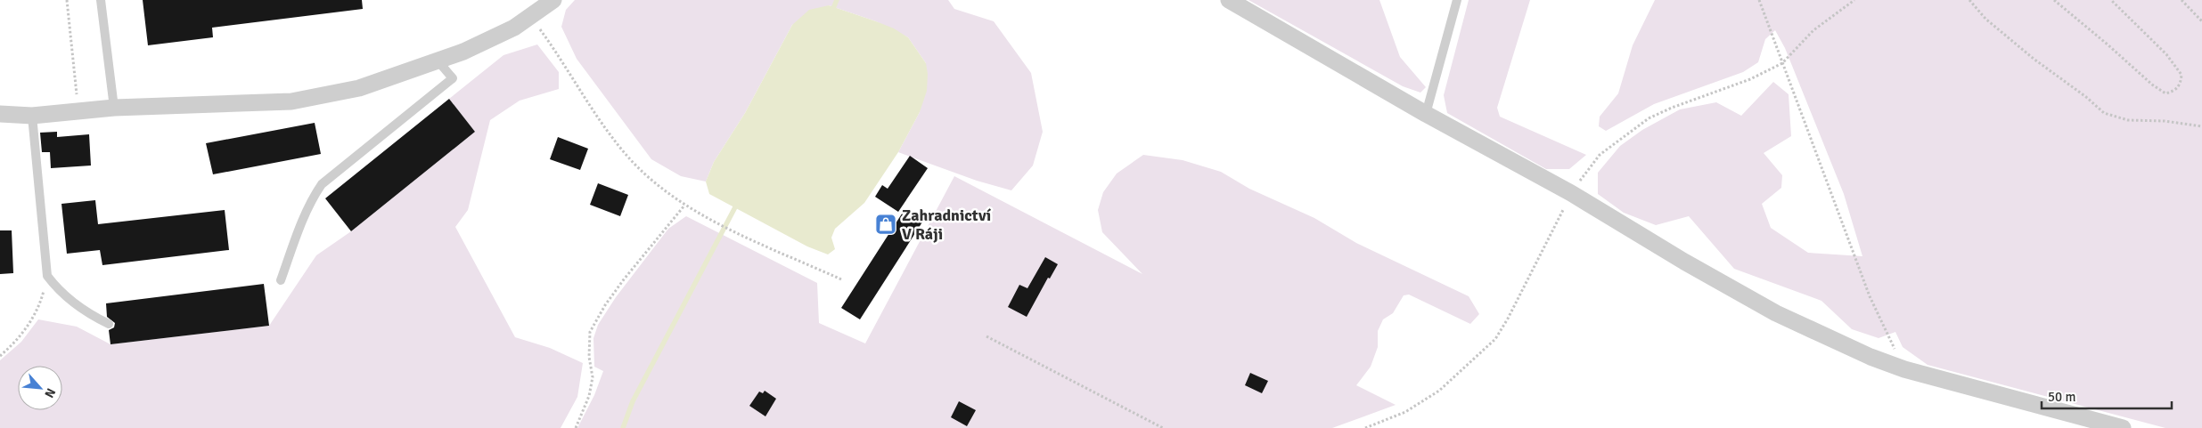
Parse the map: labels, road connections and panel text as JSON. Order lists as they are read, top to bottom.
{
  "places": {
    "shop": ["Zahradnictví V Ráji"]
  },
  "scale_bar": "50 m",
  "north": "bottom right"
}
